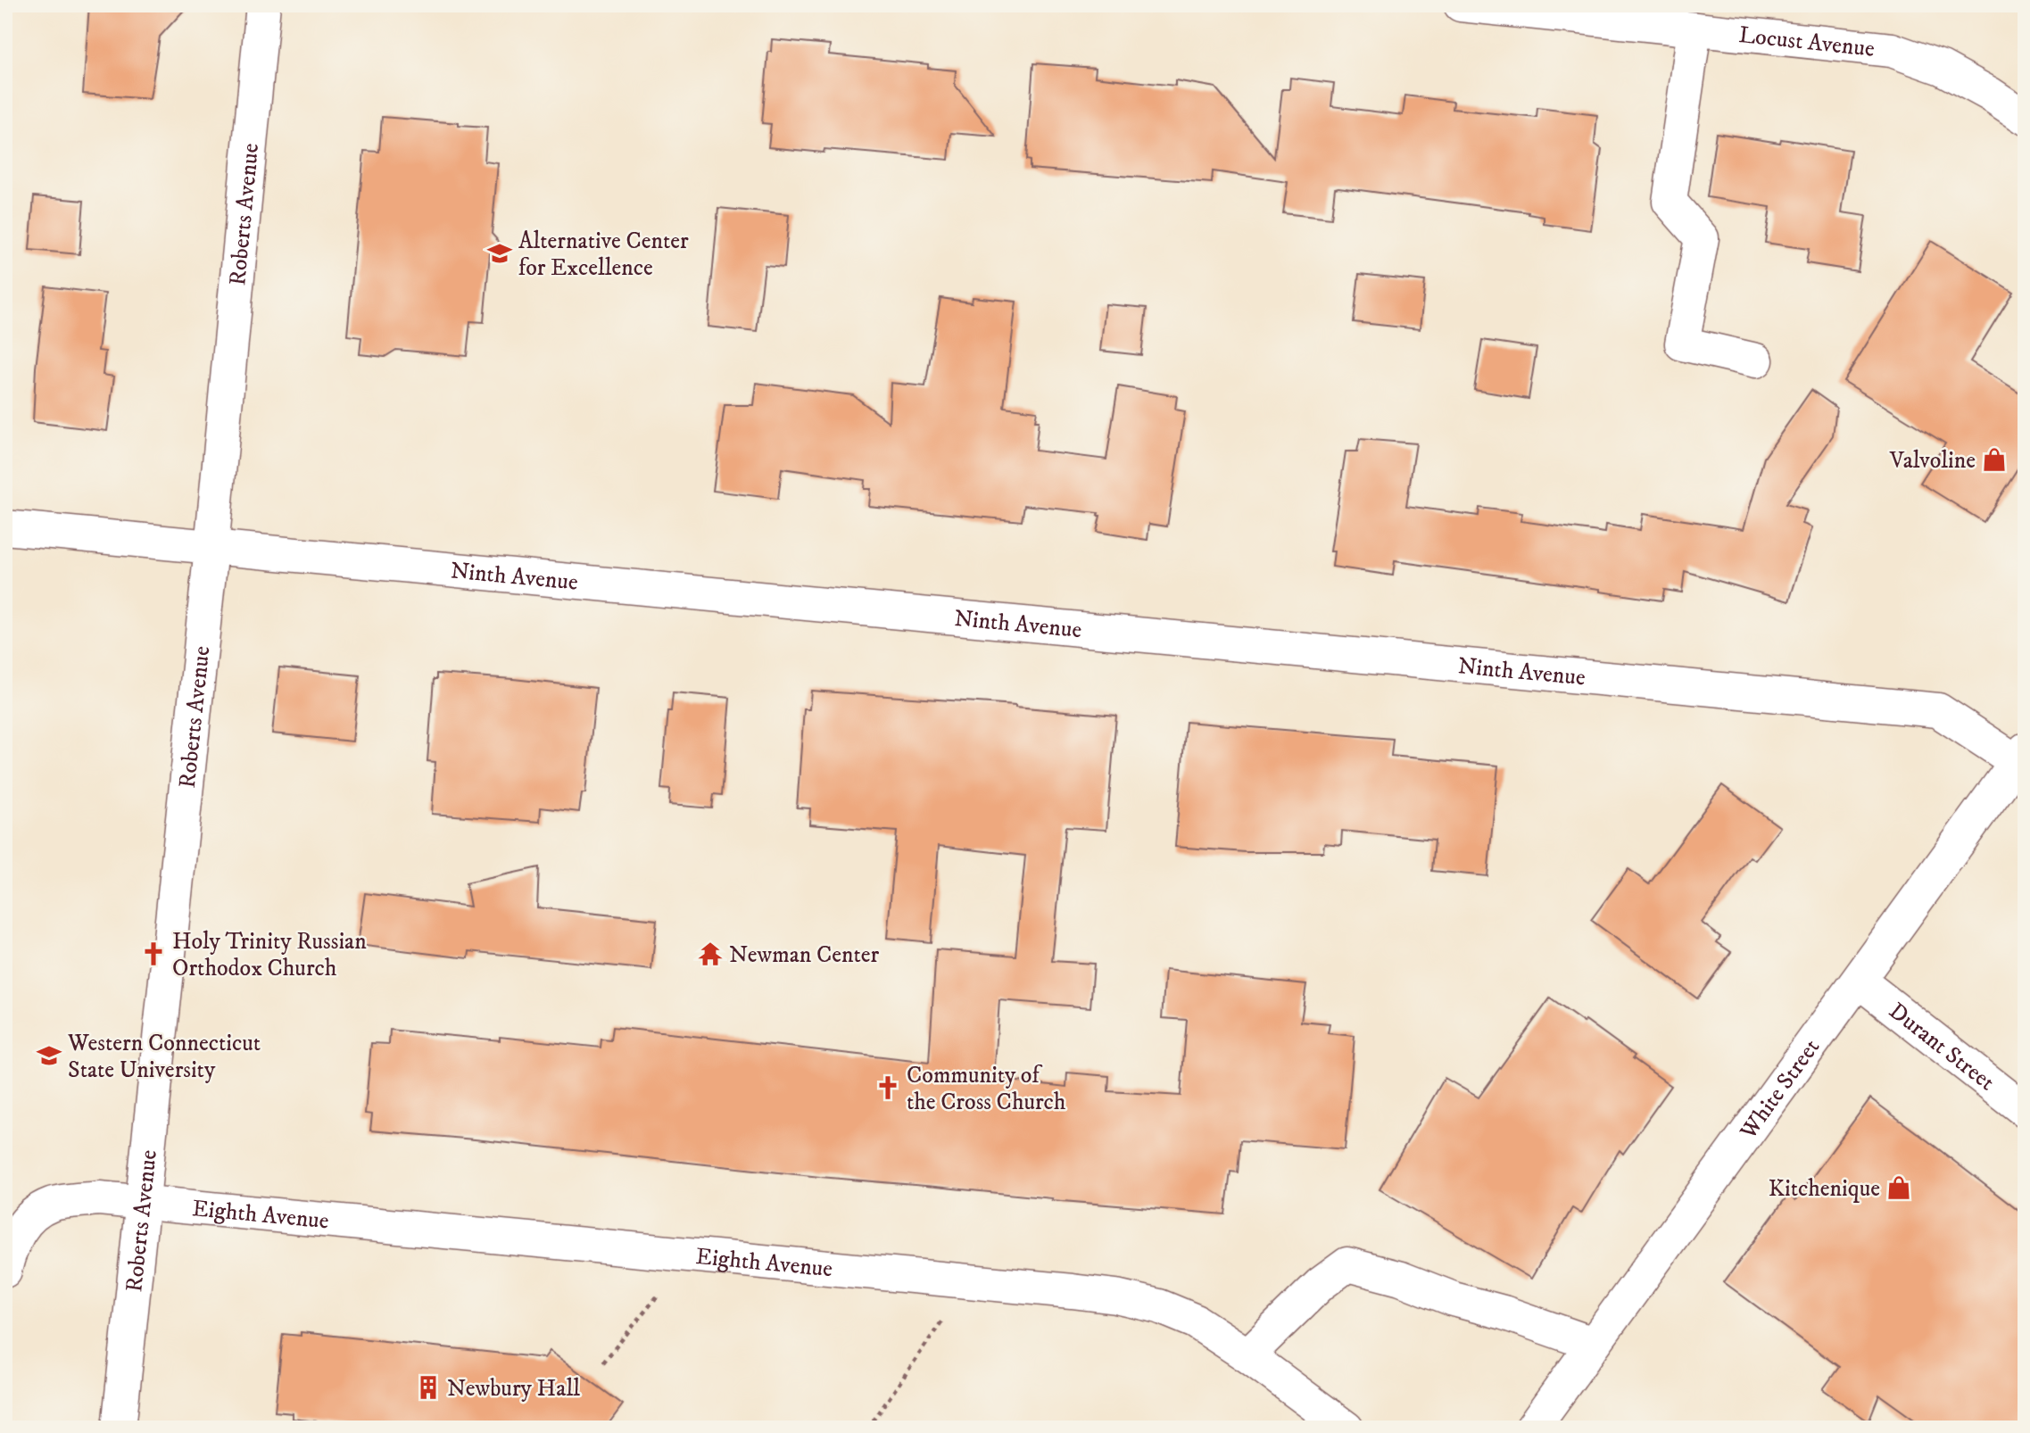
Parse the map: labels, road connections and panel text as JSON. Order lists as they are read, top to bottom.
{
  "streets": {
    "street": [
      "Locust Avenue",
      "Roberts Avenue",
      "Ninth Avenue",
      "Durant Street",
      "White Street",
      "Eighth Avenue"
    ]
  },
  "crossings": [
    ["Roberts Avenue", "Ninth Avenue"],
    ["Roberts Avenue", "Eighth Avenue"],
    ["Ninth Avenue", "White Street"],
    ["Durant Street", "White Street"]
  ],
  "places": {
    "school or university": ["Alternative Center for Excellence", "Western Connecticut State University"],
    "shop": ["Valvoline", "Kitchenique"],
    "church": ["Holy Trinity Russian Orthodox Church", "Community of the Cross Church"],
    "temple": ["Newman Center"],
    "building": ["Newbury Hall"]
  }
}
